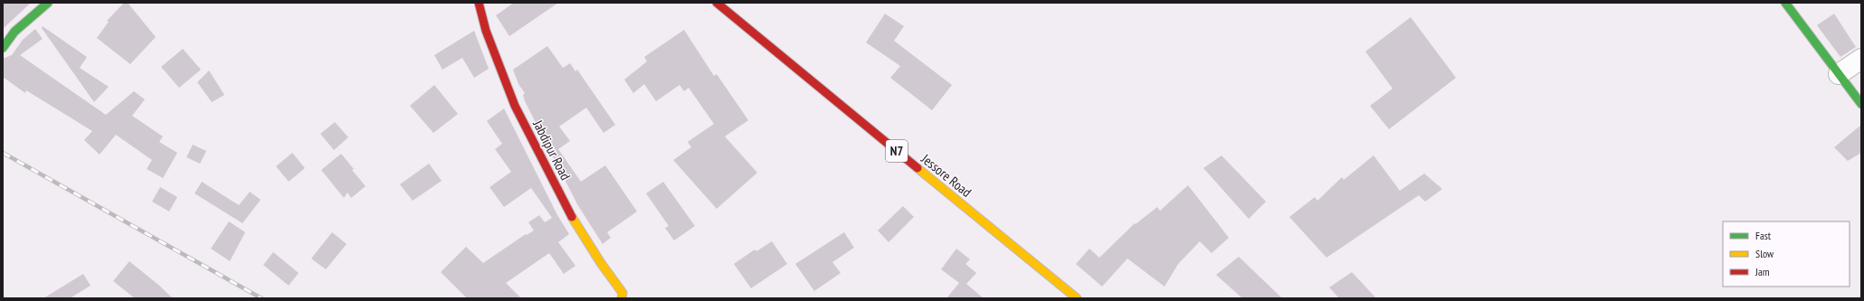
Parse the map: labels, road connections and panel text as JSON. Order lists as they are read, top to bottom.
{
  "streets": {
    "main road": ["Jabdipur Road", "N7", "Jessore Road"]
  },
  "legend": ["Fast", "Slow", "Jam"]
}
